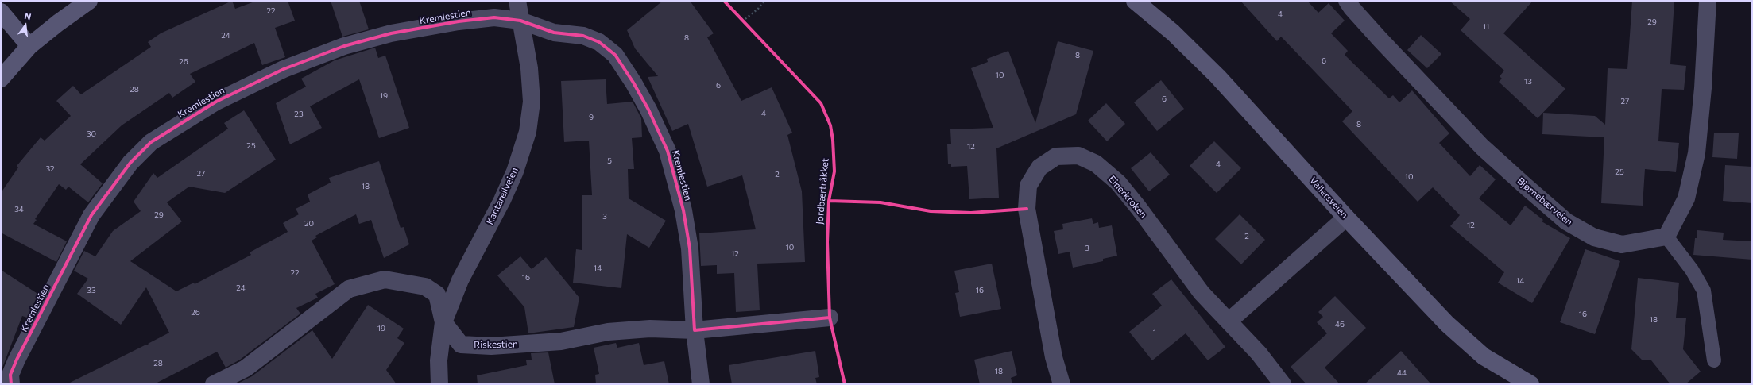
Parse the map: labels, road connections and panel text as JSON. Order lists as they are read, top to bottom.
{
  "streets": {
    "main road": ["Vallersveien"],
    "street": [
      "Kremlestien",
      "Kantarellveien",
      "Einerkroken",
      "Bjørnebærveien",
      "Riskestien"
    ],
    "cycle path": ["Jordbærtråkket"]
  },
  "crossings": [
    ["Kremlestien", "Kantarellveien"],
    ["Kremlestien", "Riskestien"],
    ["Kantarellveien", "Riskestien"]
  ],
  "house_numbers": [
    "22",
    "4",
    "29",
    "11",
    "24",
    "8",
    "8",
    "6",
    "26",
    "10",
    "13",
    "6",
    "28",
    "19",
    "6",
    "27",
    "4",
    "23",
    "9",
    "8",
    "30",
    "25",
    "12",
    "5",
    "4",
    "32",
    "25",
    "27",
    "2",
    "10",
    "18",
    "34",
    "29",
    "3",
    "20",
    "12",
    "2",
    "10",
    "3",
    "12",
    "14",
    "22",
    "16",
    "14",
    "24",
    "33",
    "16",
    "26",
    "16",
    "18",
    "46",
    "19",
    "1",
    "28",
    "18",
    "44"
  ],
  "north": "top"
}
